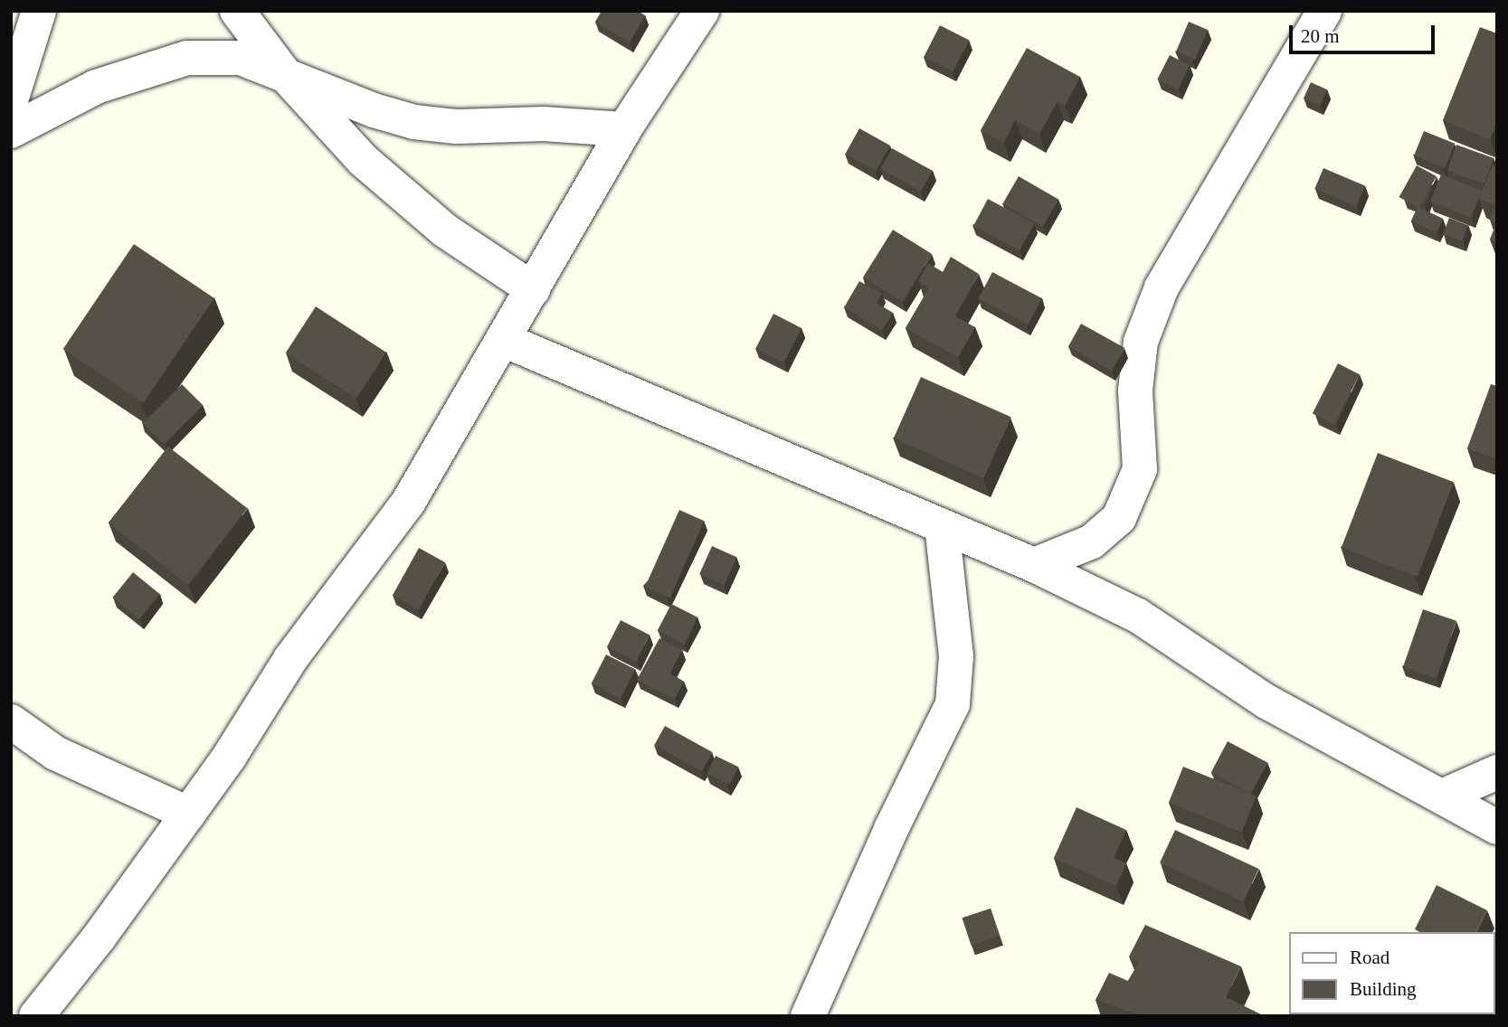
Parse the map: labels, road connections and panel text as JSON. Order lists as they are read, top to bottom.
{
  "legend": ["Road", "Building"],
  "scale_bar": "20 m"
}
